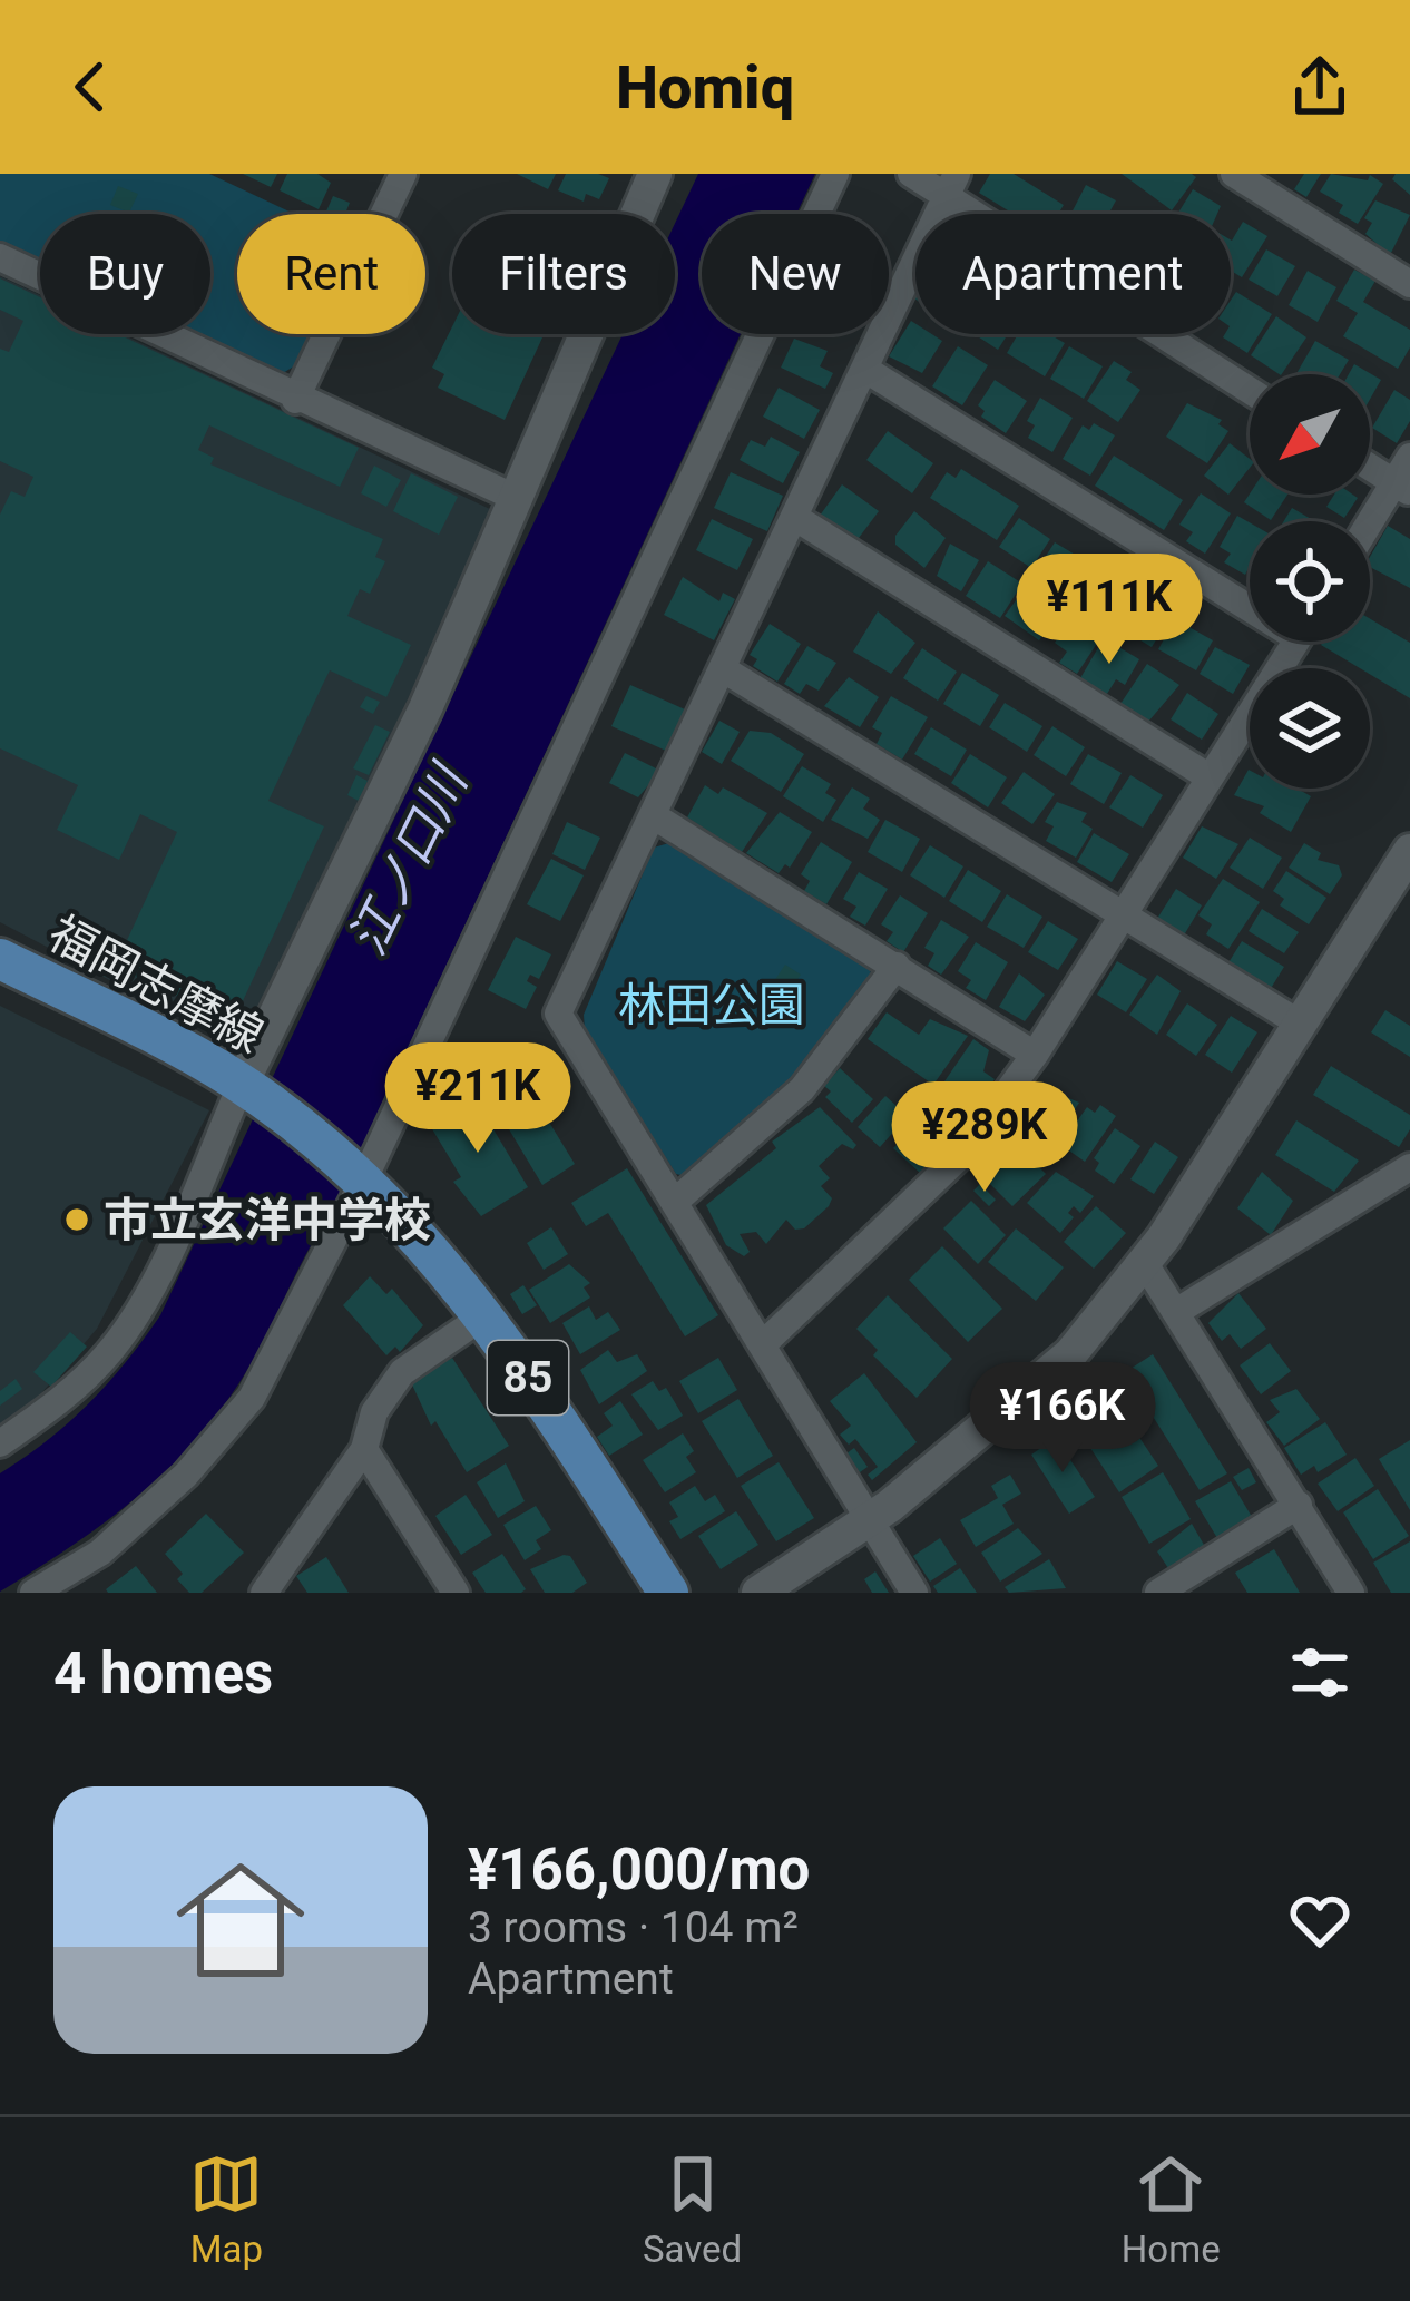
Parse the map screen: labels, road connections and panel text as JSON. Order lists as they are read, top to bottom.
{
  "streets": {
    "main road": ["福岡志摩線", "85"]
  },
  "water": ["江ノ口川"],
  "parks": ["林田公園"],
  "places": ["市立玄洋中学校"],
  "north": "bottom left",
  "page": {
    "header": "Homiq",
    "chip": [
      "Buy",
      "Rent",
      "Filters",
      "New",
      "Apartment"
    ],
    "price": [
      "¥111K",
      "¥211K",
      "¥289K",
      "¥166K"
    ],
    "heading": "4 homes",
    "list": [
      {
        "name": "¥166,000/mo",
        "note": "3 rooms · 104 m² · Apartment"
      }
    ],
    "tabs": ["Map", "Saved", "Home"]
  }
}
